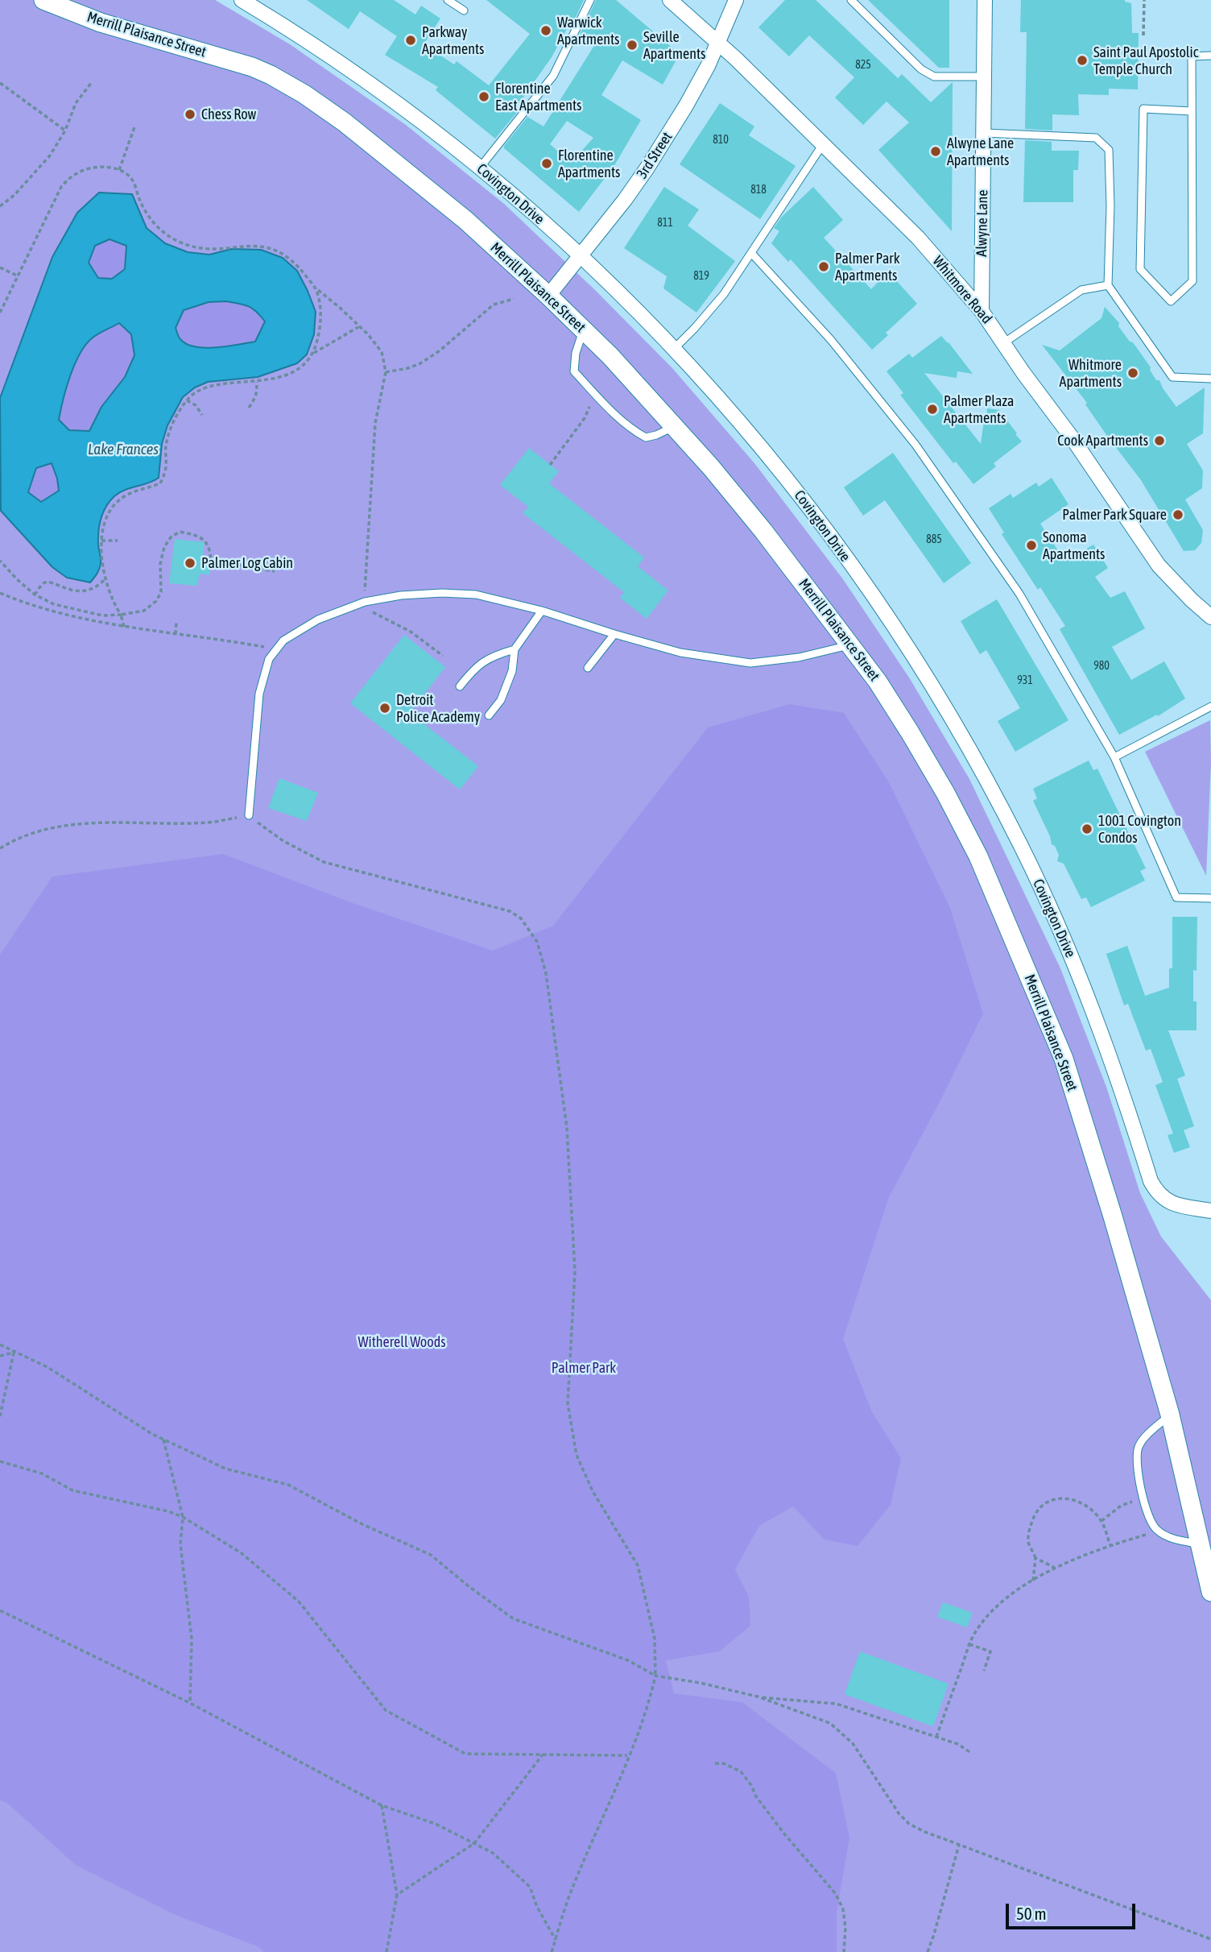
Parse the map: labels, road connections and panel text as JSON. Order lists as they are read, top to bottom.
{
  "streets": {
    "street": [
      "Merrill Plaisance Street",
      "3rd Street",
      "Covington Drive",
      "Alwyne Lane",
      "Whitmore Road"
    ]
  },
  "crossings": [
    ["Merrill Plaisance Street", "3rd Street"],
    ["3rd Street", "Covington Drive"],
    ["3rd Street", "Whitmore Road"],
    ["Alwyne Lane", "Whitmore Road"]
  ],
  "water": ["Lake Frances"],
  "parks": ["Witherell Woods", "Palmer Park"],
  "places": [
    "Warwick Apartments",
    "Parkway Apartments",
    "Seville Apartments",
    "Saint Paul Apostolic Temple Church",
    "Florentine East Apartments",
    "Chess Row",
    "Alwyne Lane Apartments",
    "Florentine Apartments",
    "Palmer Park Apartments",
    "Whitmore Apartments",
    "Palmer Plaza Apartments",
    "Cook Apartments",
    "Palmer Park Square",
    "Sonoma Apartments",
    "Palmer Log Cabin",
    "Detroit Police Academy",
    "1001 Covington Condos"
  ],
  "house_numbers": [
    "825",
    "810",
    "818",
    "811",
    "819",
    "885",
    "980",
    "931"
  ],
  "scale_bar": "50 m"
}
